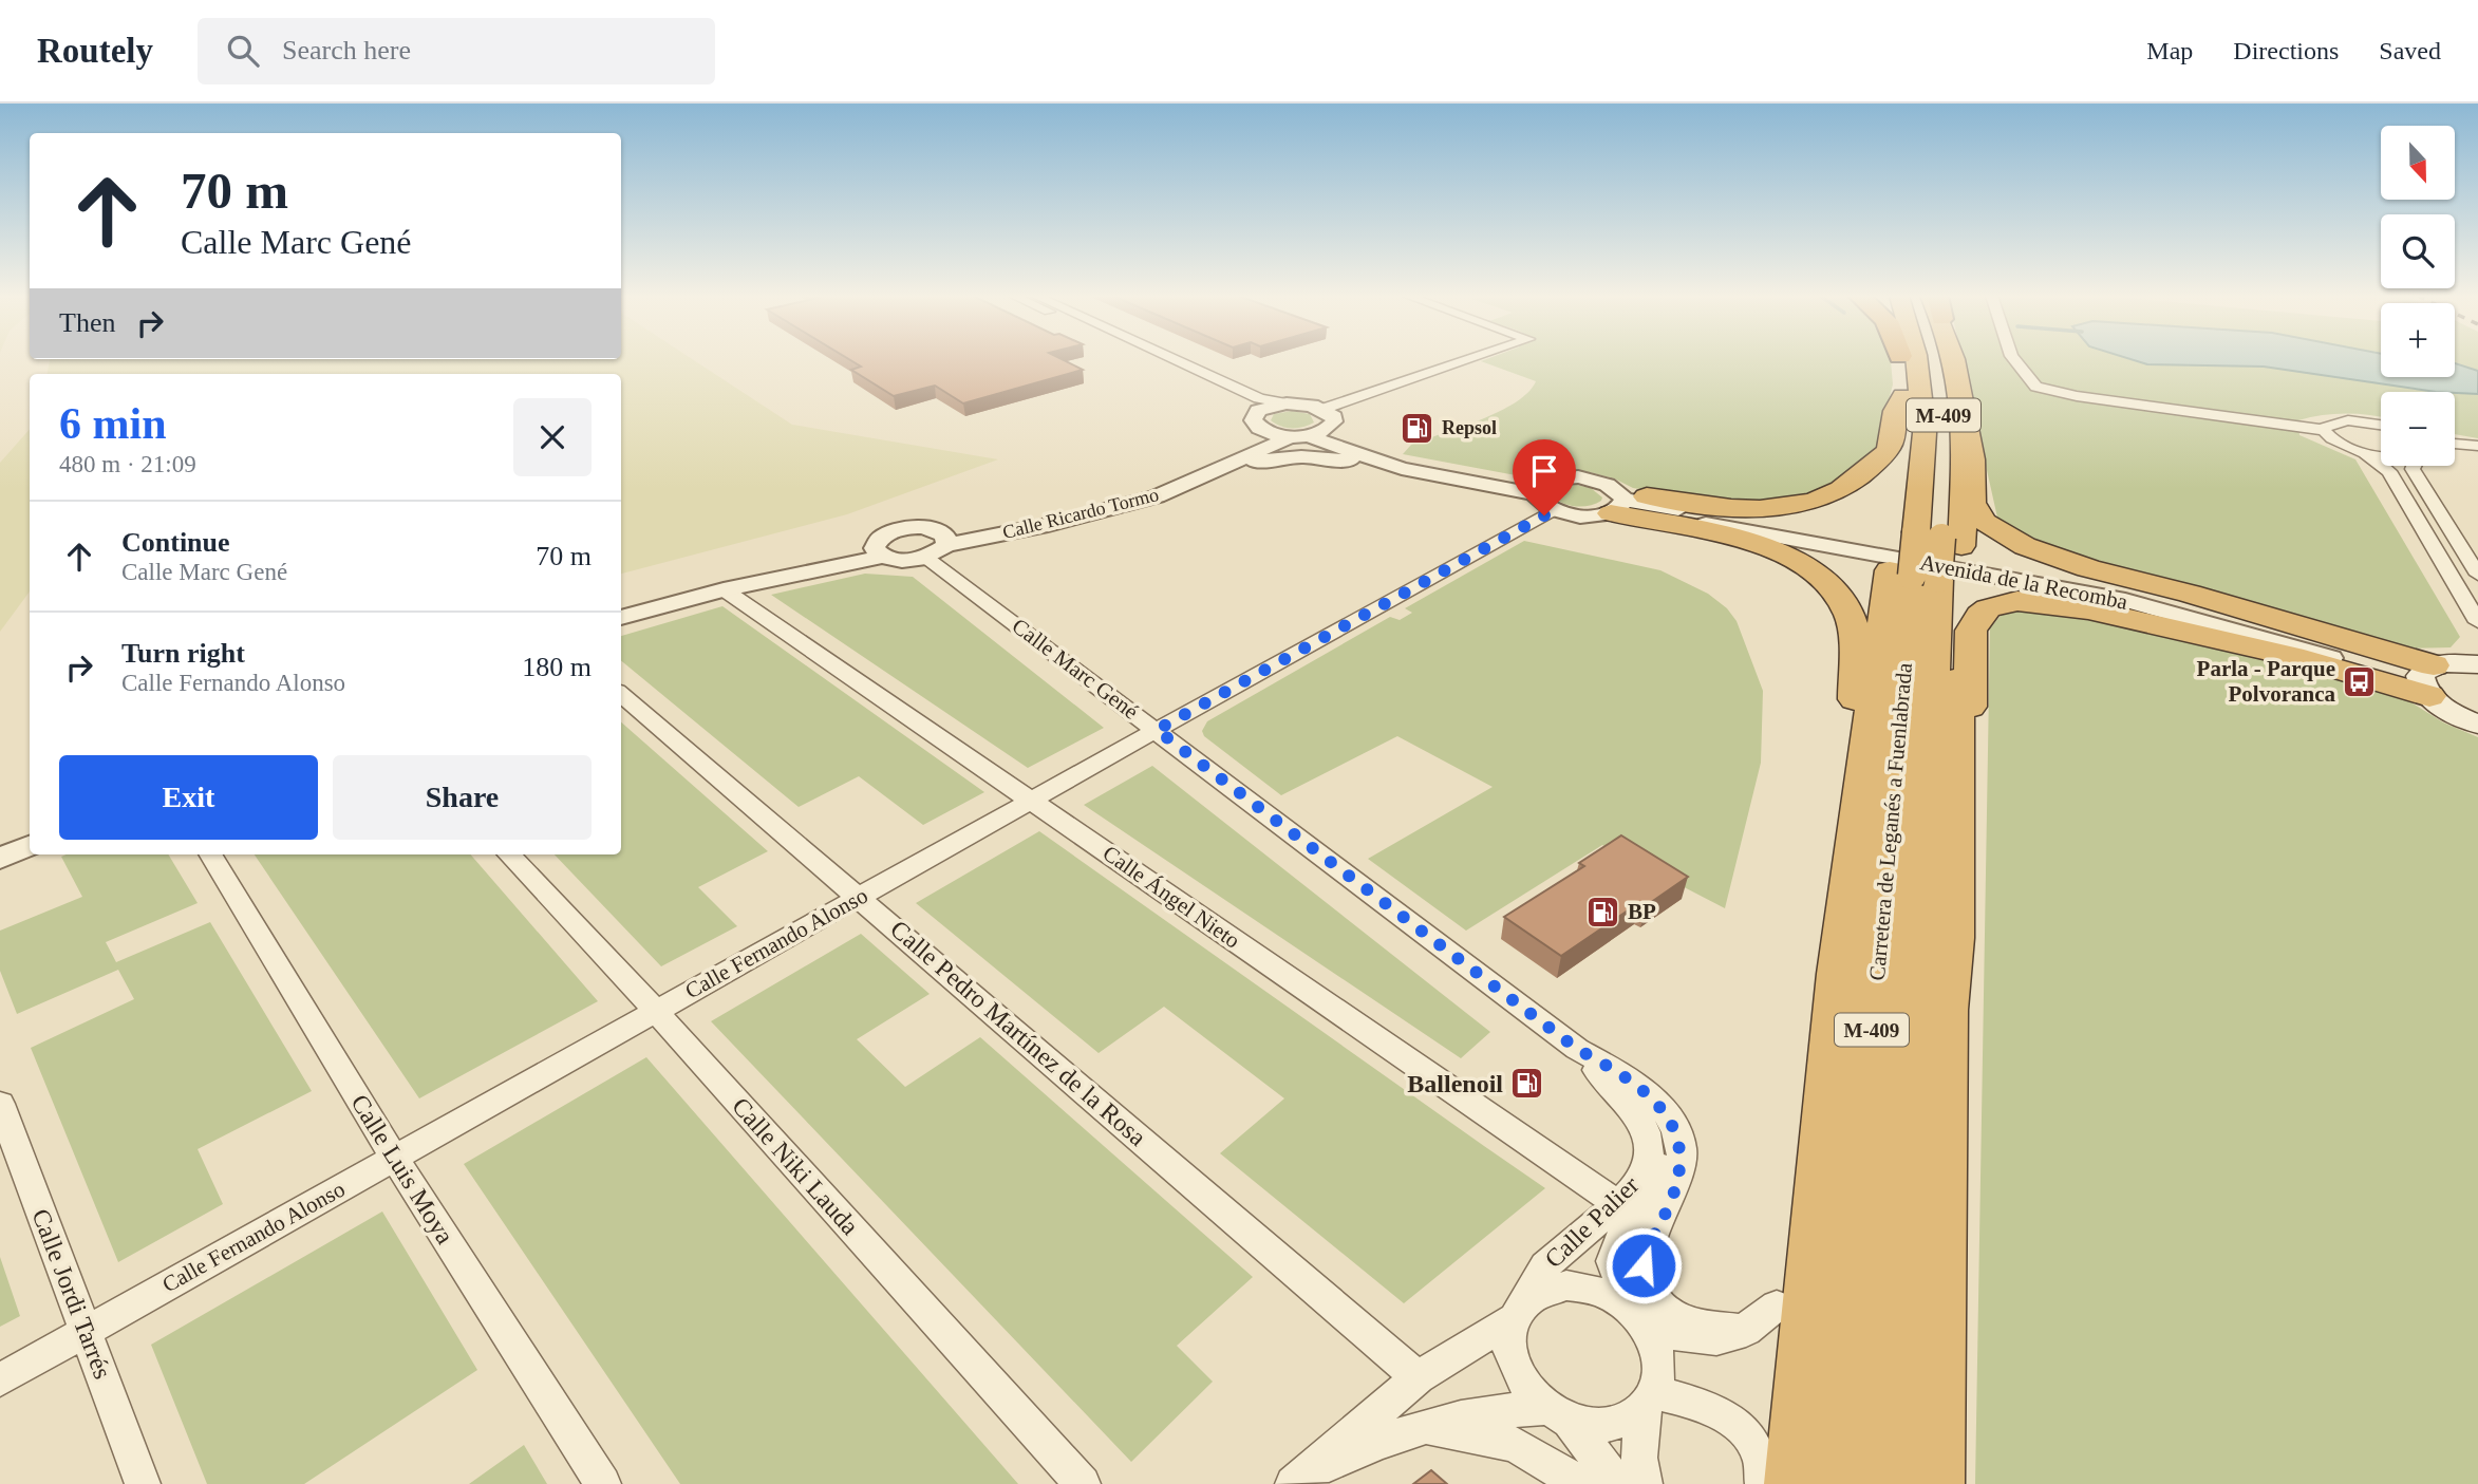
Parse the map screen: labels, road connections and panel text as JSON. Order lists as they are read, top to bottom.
{
  "streets": {
    "highway": ["M-409", "Carretera de Leganés a Fuenlabrada"],
    "street": [
      "Calle Ricardo Tormo",
      "Avenida de la Recomba",
      "Calle Marc Gené",
      "Calle Ángel Nieto",
      "Calle Fernando Alonso",
      "Calle Pedro Martínez de la Rosa",
      "Calle Niki Lauda",
      "Calle Luis Moya",
      "Calle Palier",
      "Calle Jordi Tarrés"
    ]
  },
  "crossings": [
    ["M-409", "Avenida de la Recomba"],
    ["M-409", "Carretera de Leganés a Fuenlabrada"],
    ["Calle Ricardo Tormo", "Calle Marc Gené"],
    ["Calle Ricardo Tormo", "Calle Ángel Nieto"],
    ["Calle Marc Gené", "Calle Fernando Alonso"],
    ["Calle Marc Gené", "Calle Palier"],
    ["Calle Ángel Nieto", "Calle Fernando Alonso"],
    ["Calle Ángel Nieto", "Calle Palier"],
    ["Calle Fernando Alonso", "Calle Pedro Martínez de la Rosa"],
    ["Calle Fernando Alonso", "Calle Niki Lauda"],
    ["Calle Fernando Alonso", "Calle Luis Moya"],
    ["Calle Fernando Alonso", "Calle Jordi Tarrés"],
    ["Calle Pedro Martínez de la Rosa", "Calle Palier"]
  ],
  "places": {
    "fuel station": ["Repsol", "BP", "Ballenoil"],
    "bus stop": ["Parla - Parque Polvoranca"]
  },
  "north": "bottom",
  "page": {
    "header": "Routely",
    "search": "Search here",
    "nav": ["Map", "Directions", "Saved"],
    "map_buttons": ["+", "−"],
    "turn": ["70 m", "Calle Marc Gené"],
    "then": "Then",
    "heading": ["6 min", "480 m · 21:09"],
    "list": [
      {
        "name": "Continue",
        "note": "Calle Marc Gené",
        "value": "70 m"
      },
      {
        "name": "Turn right",
        "note": "Calle Fernando Alonso",
        "value": "180 m"
      }
    ],
    "buttons": ["Exit", "Share"]
  }
}
